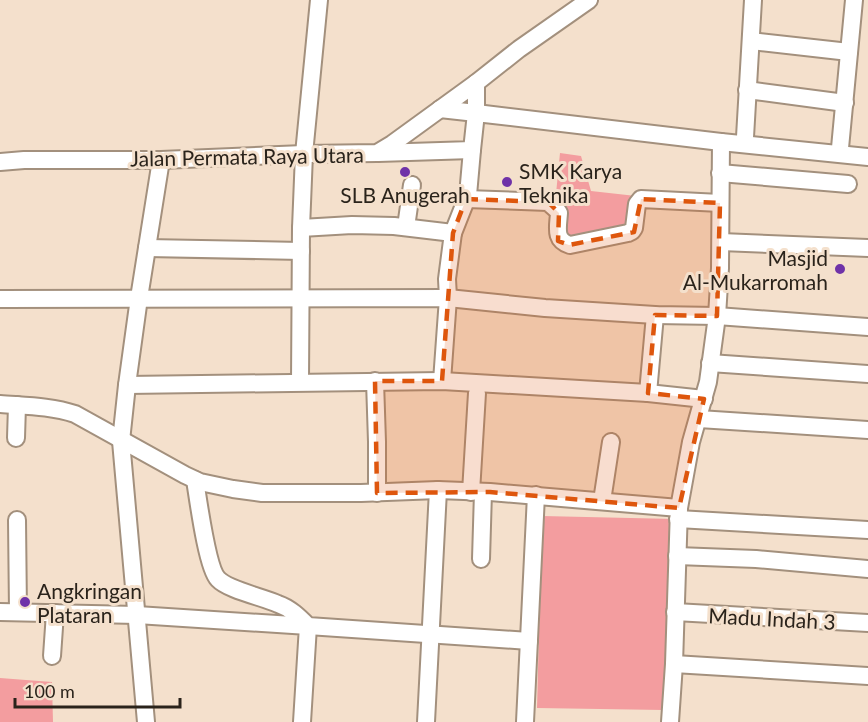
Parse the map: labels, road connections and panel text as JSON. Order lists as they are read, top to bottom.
{
  "streets": {
    "street": ["Jalan Permata Raya Utara", "Madu Indah 3"]
  },
  "places": [
    "SLB Anugerah",
    "SMK Karya Teknika",
    "Masjid Al-Mukarromah",
    "Angkringan Plataran"
  ],
  "scale_bar": "100 m"
}
